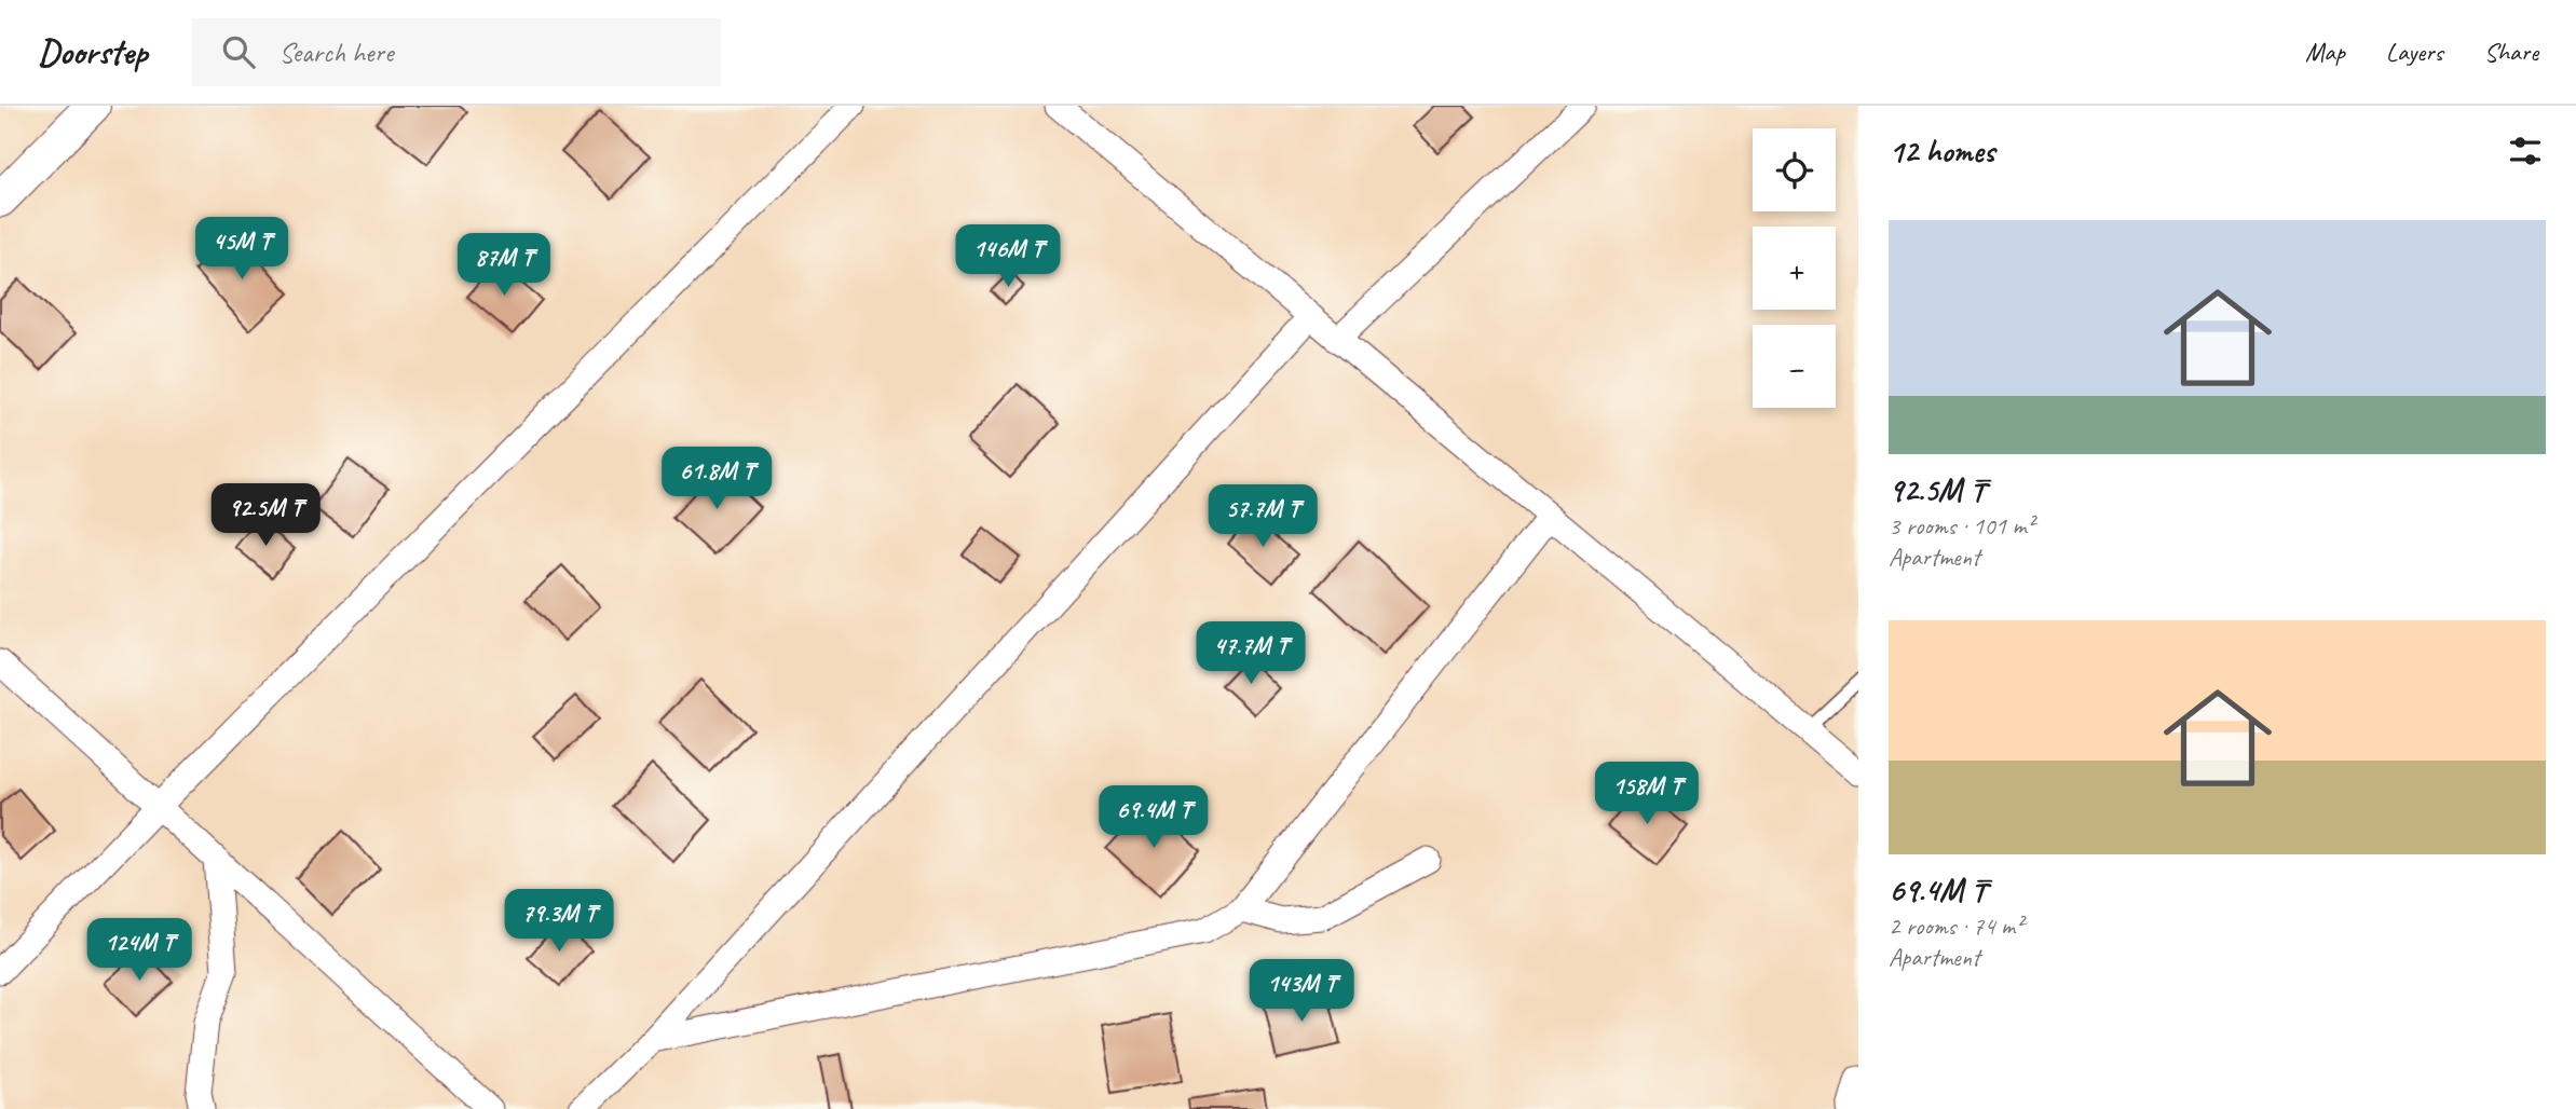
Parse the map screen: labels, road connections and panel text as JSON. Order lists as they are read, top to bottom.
{
  "page": {
    "header": "Doorstep",
    "search": "Search here",
    "nav": ["Map", "Layers", "Share"],
    "heading": "12 homes",
    "map_buttons": ["+", "−"],
    "list": [
      {
        "name": "92.5M ₸",
        "note": "3 rooms · 101 m² · Apartment"
      },
      {
        "name": "69.4M ₸",
        "note": "2 rooms · 74 m² · Apartment"
      }
    ],
    "price": [
      "45M ₸",
      "146M ₸",
      "87M ₸",
      "61.8M ₸",
      "92.5M ₸",
      "57.7M ₸",
      "47.7M ₸",
      "158M ₸",
      "69.4M ₸",
      "79.3M ₸",
      "124M ₸",
      "143M ₸"
    ]
  }
}
